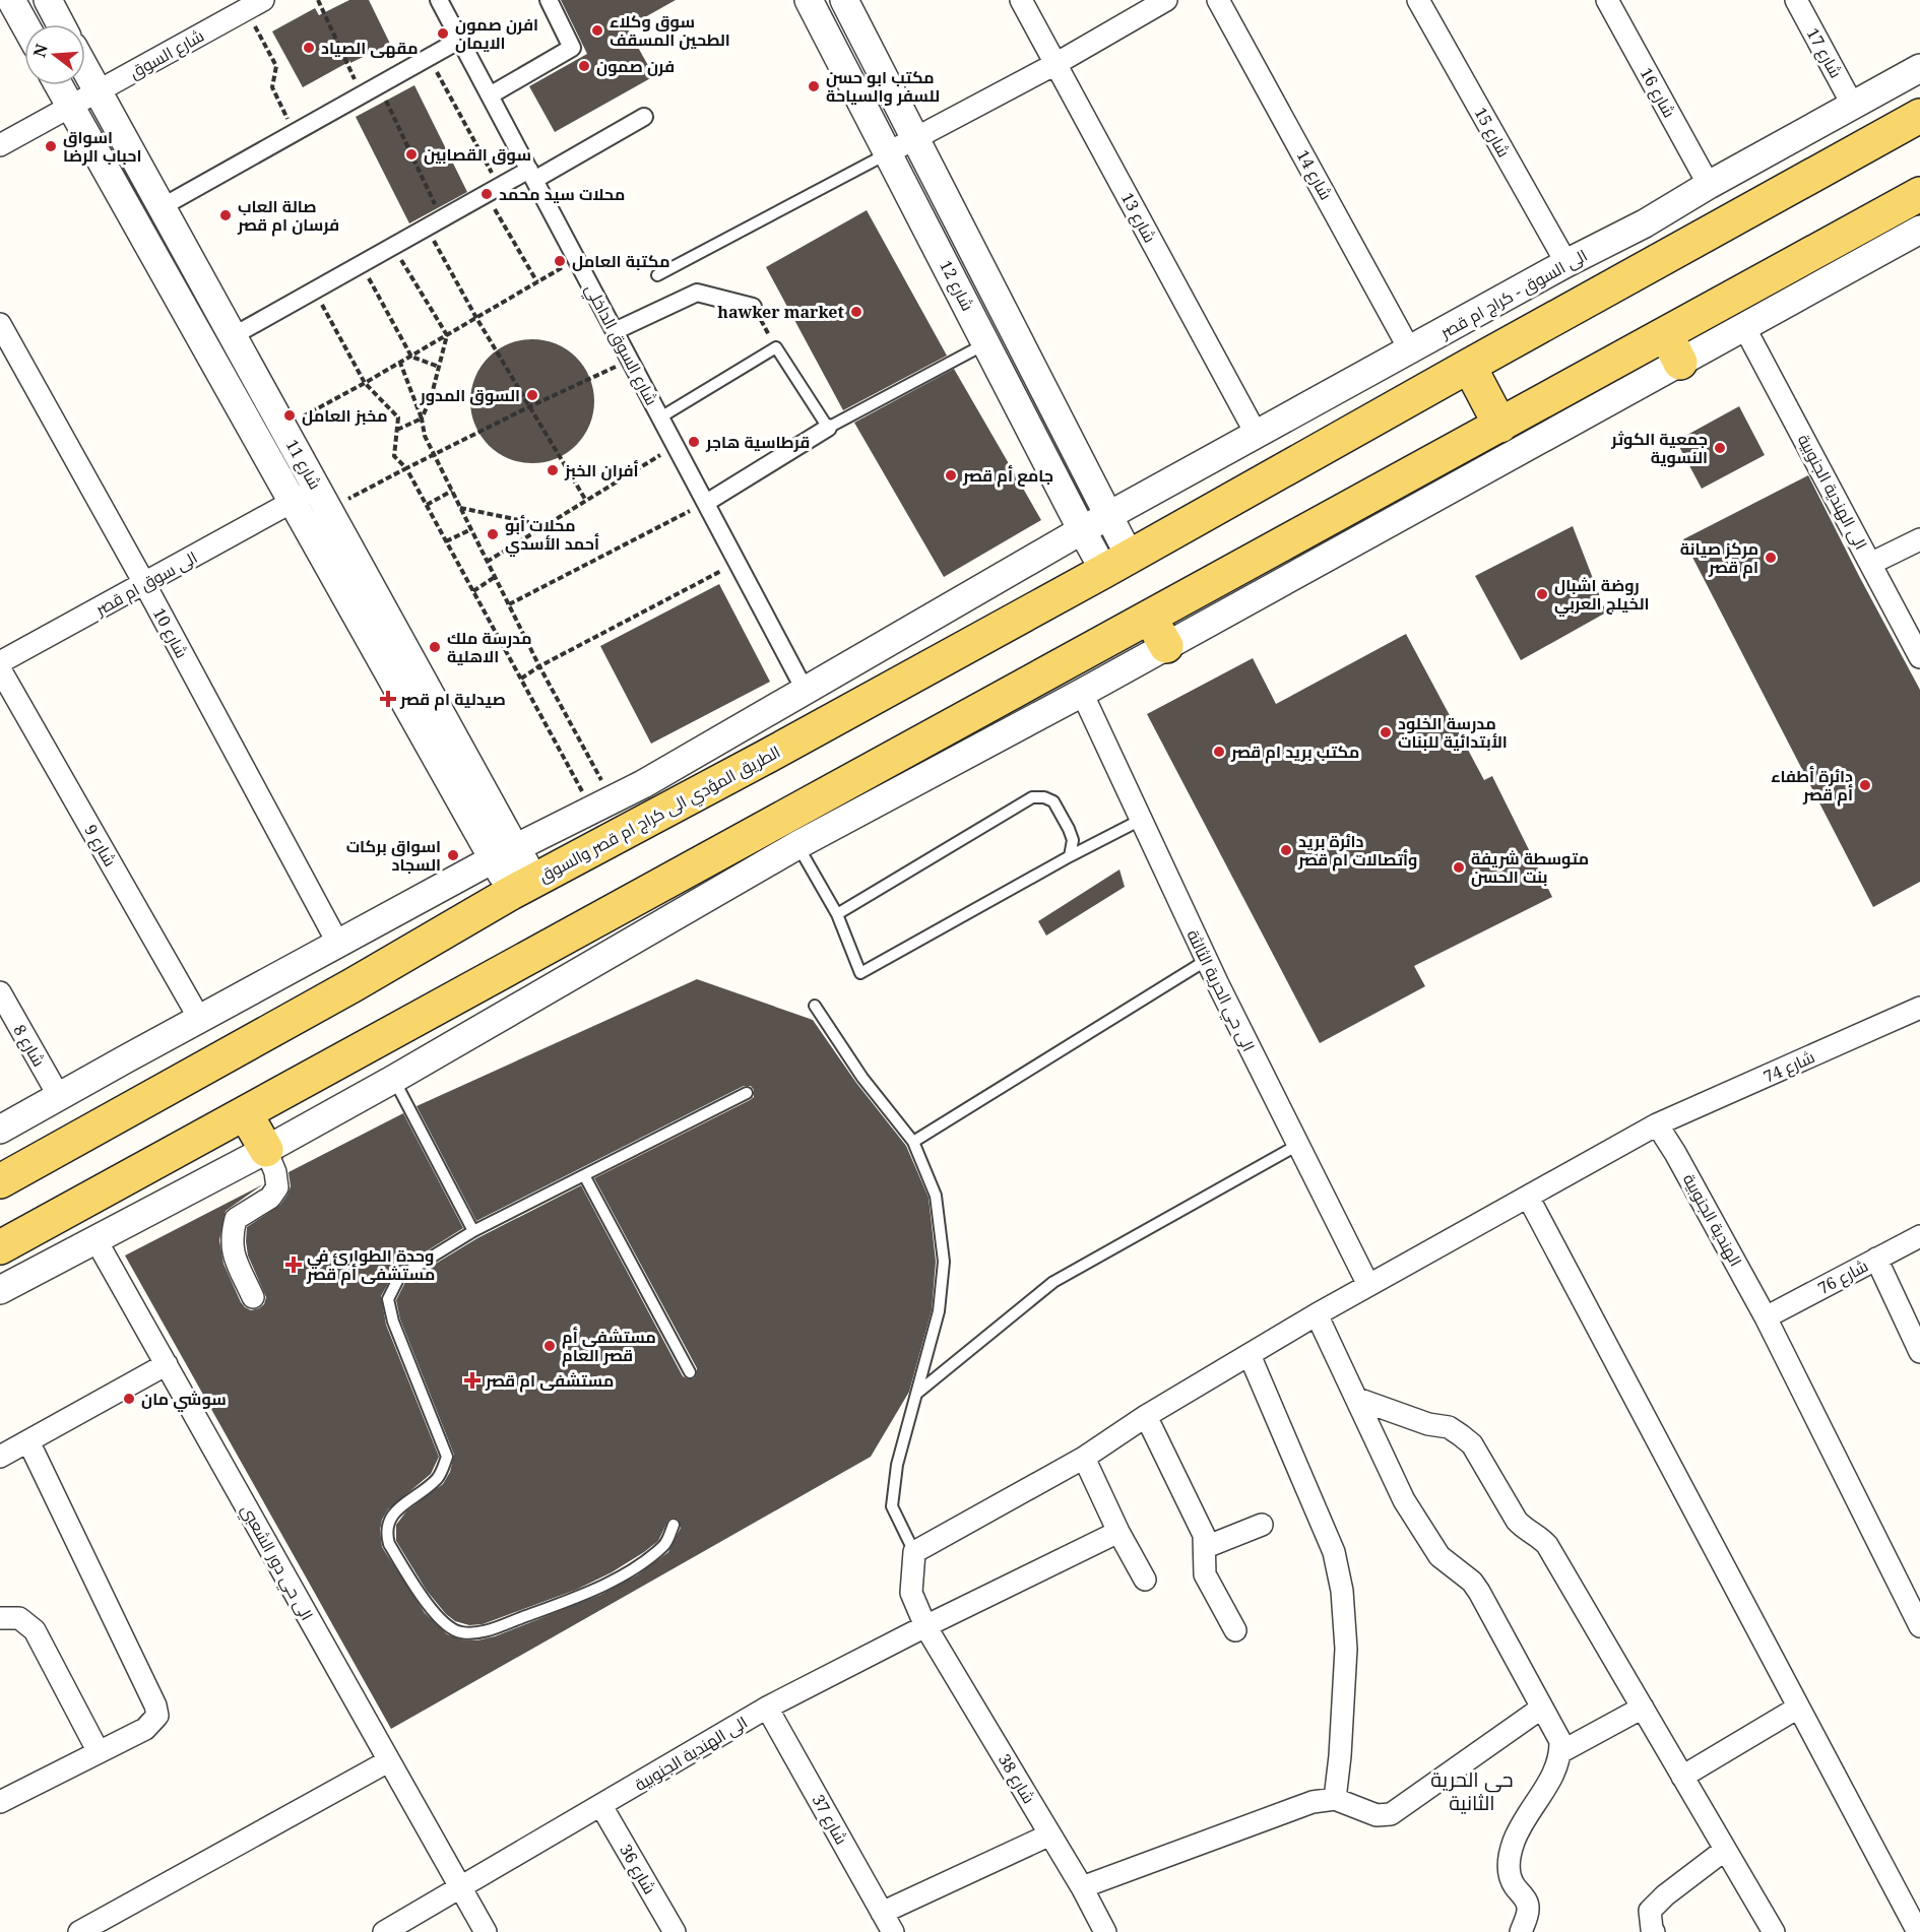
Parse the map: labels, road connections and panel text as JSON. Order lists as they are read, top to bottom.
{
  "streets": {
    "main road": ["الطريق المؤدي الى كراج ام قصر والسوق"],
    "street": [
      "شارع 17",
      "شارع السوق",
      "شارع 16",
      "شارع 15",
      "شارع 14",
      "شارع 13",
      "شارع 12",
      "الى السوق - كراج ام قصر",
      "شارع السوق الداخلي",
      "شارع 11",
      "الى الهندية الجنوبية",
      "الى سوق ام قصر",
      "شارع 10",
      "شارع 9",
      "الى حي الحرية الثالثة",
      "شارع 8",
      "شارع 74",
      "الهندية الجنوبية",
      "شارع 76",
      "الى حي دور الشعبي",
      "شارع 38",
      "شارع 37",
      "شارع 36"
    ]
  },
  "crossings": [
    ["شارع 17", "الى السوق - كراج ام قصر"],
    ["شارع السوق", "شارع 11"],
    ["شارع 16", "الى السوق - كراج ام قصر"],
    ["شارع 15", "الى السوق - كراج ام قصر"],
    ["شارع 14", "الى السوق - كراج ام قصر"],
    ["شارع 13", "الى السوق - كراج ام قصر"],
    ["شارع 12", "الى السوق - كراج ام قصر"],
    ["شارع 12", "الطريق المؤدي الى كراج ام قصر والسوق"],
    ["الى السوق - كراج ام قصر", "شارع السوق الداخلي"],
    ["الى السوق - كراج ام قصر", "شارع 11"],
    ["الى السوق - كراج ام قصر", "شارع 10"],
    ["الى السوق - كراج ام قصر", "شارع 9"],
    ["الى السوق - كراج ام قصر", "شارع 8"],
    ["شارع 11", "الى سوق ام قصر"],
    ["شارع 11", "الطريق المؤدي الى كراج ام قصر والسوق"],
    ["الى الهندية الجنوبية", "الى حي دور الشعبي"],
    ["الى الهندية الجنوبية", "شارع 38"],
    ["الى الهندية الجنوبية", "شارع 37"],
    ["الى الهندية الجنوبية", "شارع 36"],
    ["الى سوق ام قصر", "شارع 10"],
    ["الى حي الحرية الثالثة", "شارع 74"],
    ["شارع 74", "الهندية الجنوبية"],
    ["شارع 74", "شارع 38"],
    ["الهندية الجنوبية", "شارع 76"]
  ],
  "districts": ["حي الحرية الثانية"],
  "places": {
    "other": [
      "سوق وكلاء الطحين المسقف",
      "افرن صمون الايمان",
      "مقهى الصياد",
      "فرن صمون",
      "مكتب ابو حسن للسفر والسياحة",
      "اسواق احباب الرضا",
      "سوق القصابين",
      "محلات سيد محمد",
      "صالة العاب فرسان ام قصر",
      "مكتبة العامل",
      "hawker market",
      "السوق المدور",
      "مخبز العامل",
      "قرطاسية هاجر",
      "جمعية الكوثر النسوية",
      "أفران الخبز",
      "جامع أم قصر",
      "محلات أبو أحمد الأسدي",
      "مركز صيانة ام قصر",
      "روضة اشبال الخيلج العربي",
      "مدرسة ملك الاهلية",
      "مدرسة الخلود الأبتدائية للبنات",
      "مكتب بريد ام قصر",
      "دائرة أطفاء أم قصر",
      "دائرة بريد وأتصالات ام قصر",
      "اسواق بركات السجاد",
      "متوسطة شريفة بنت الحسن",
      "مستشفى أم قصر العام",
      "سوشي مان"
    ],
    "health": ["صيدلية ام قصر", "وحدة الطوارئ في مستشفى أم قصر", "مستشفى ام قصر"]
  },
  "north": "left"
}
